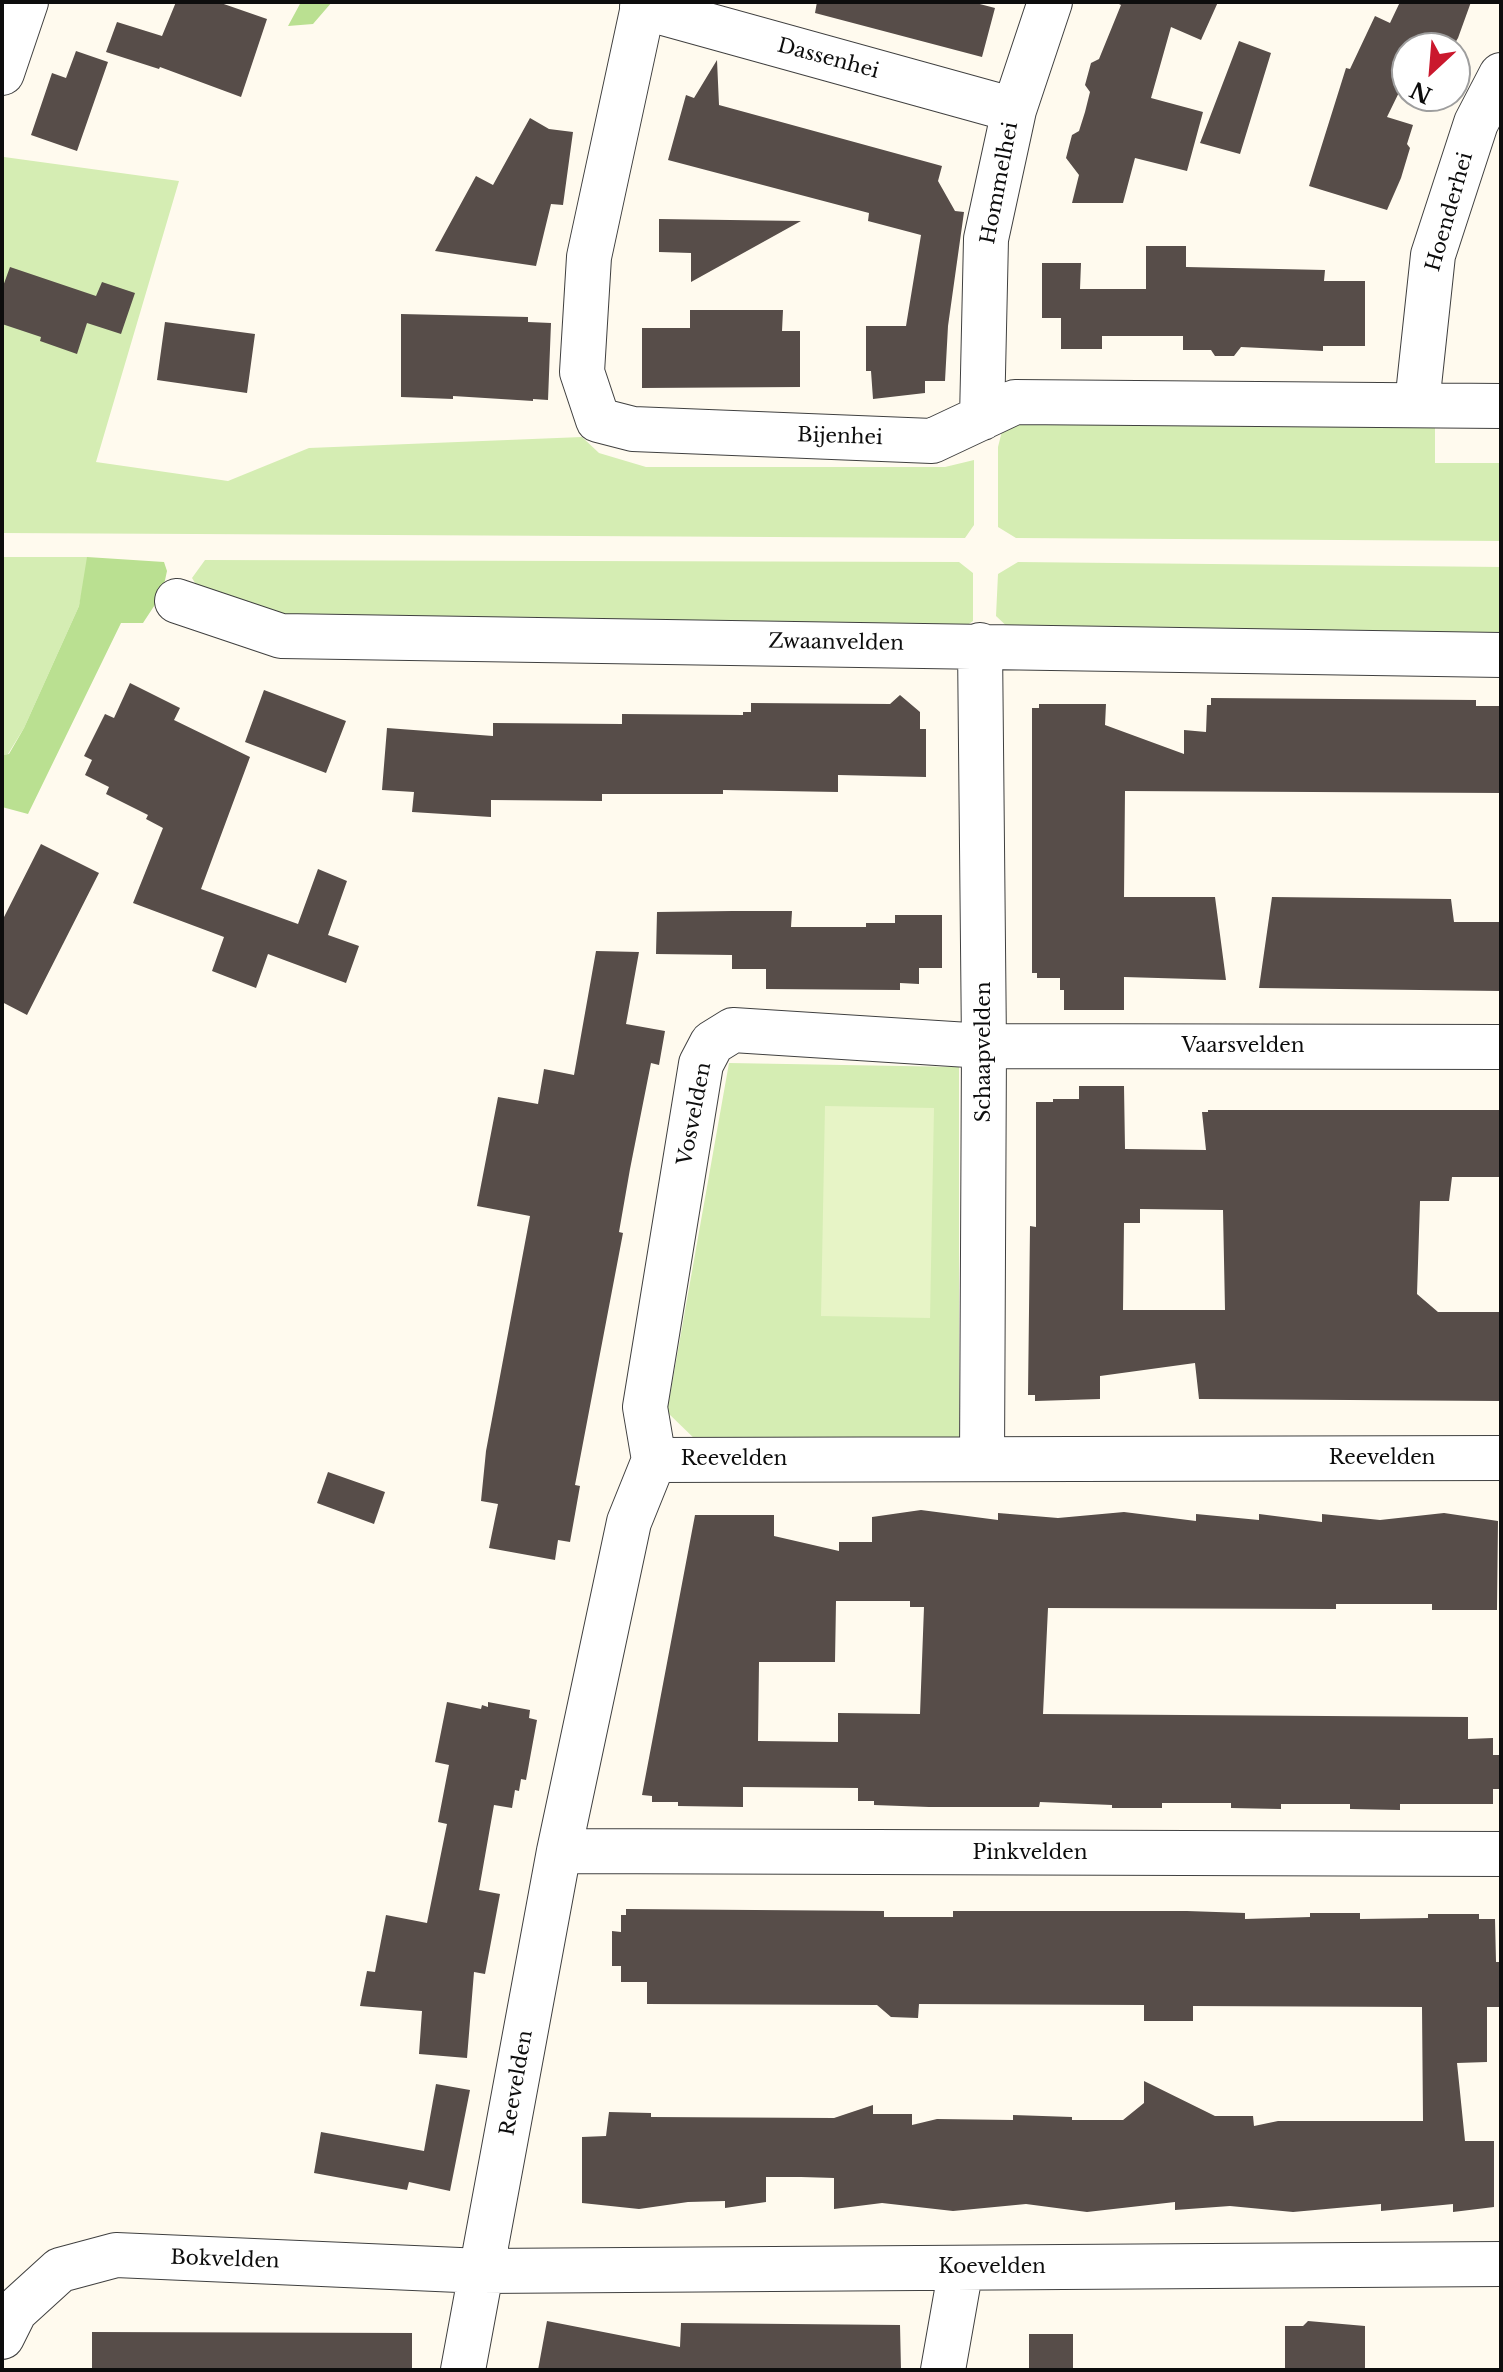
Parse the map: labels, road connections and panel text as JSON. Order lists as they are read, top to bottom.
{
  "streets": {
    "street": [
      "Dassenhei",
      "Hommelhei",
      "Hoenderhei",
      "Bijenhei",
      "Zwaanvelden",
      "Vaarsvelden",
      "Schaapvelden",
      "Vosvelden",
      "Reevelden",
      "Pinkvelden",
      "Bokvelden",
      "Koevelden"
    ]
  },
  "crossings": [
    ["Dassenhei", "Hommelhei"],
    ["Dassenhei", "Bijenhei"],
    ["Hommelhei", "Bijenhei"],
    ["Hoenderhei", "Bijenhei"],
    ["Zwaanvelden", "Schaapvelden"],
    ["Vaarsvelden", "Schaapvelden"],
    ["Vaarsvelden", "Vosvelden"],
    ["Schaapvelden", "Vosvelden"],
    ["Schaapvelden", "Reevelden"],
    ["Vosvelden", "Reevelden"],
    ["Reevelden", "Pinkvelden"],
    ["Reevelden", "Bokvelden"],
    ["Reevelden", "Koevelden"],
    ["Bokvelden", "Koevelden"]
  ],
  "north": "bottom left"
}
